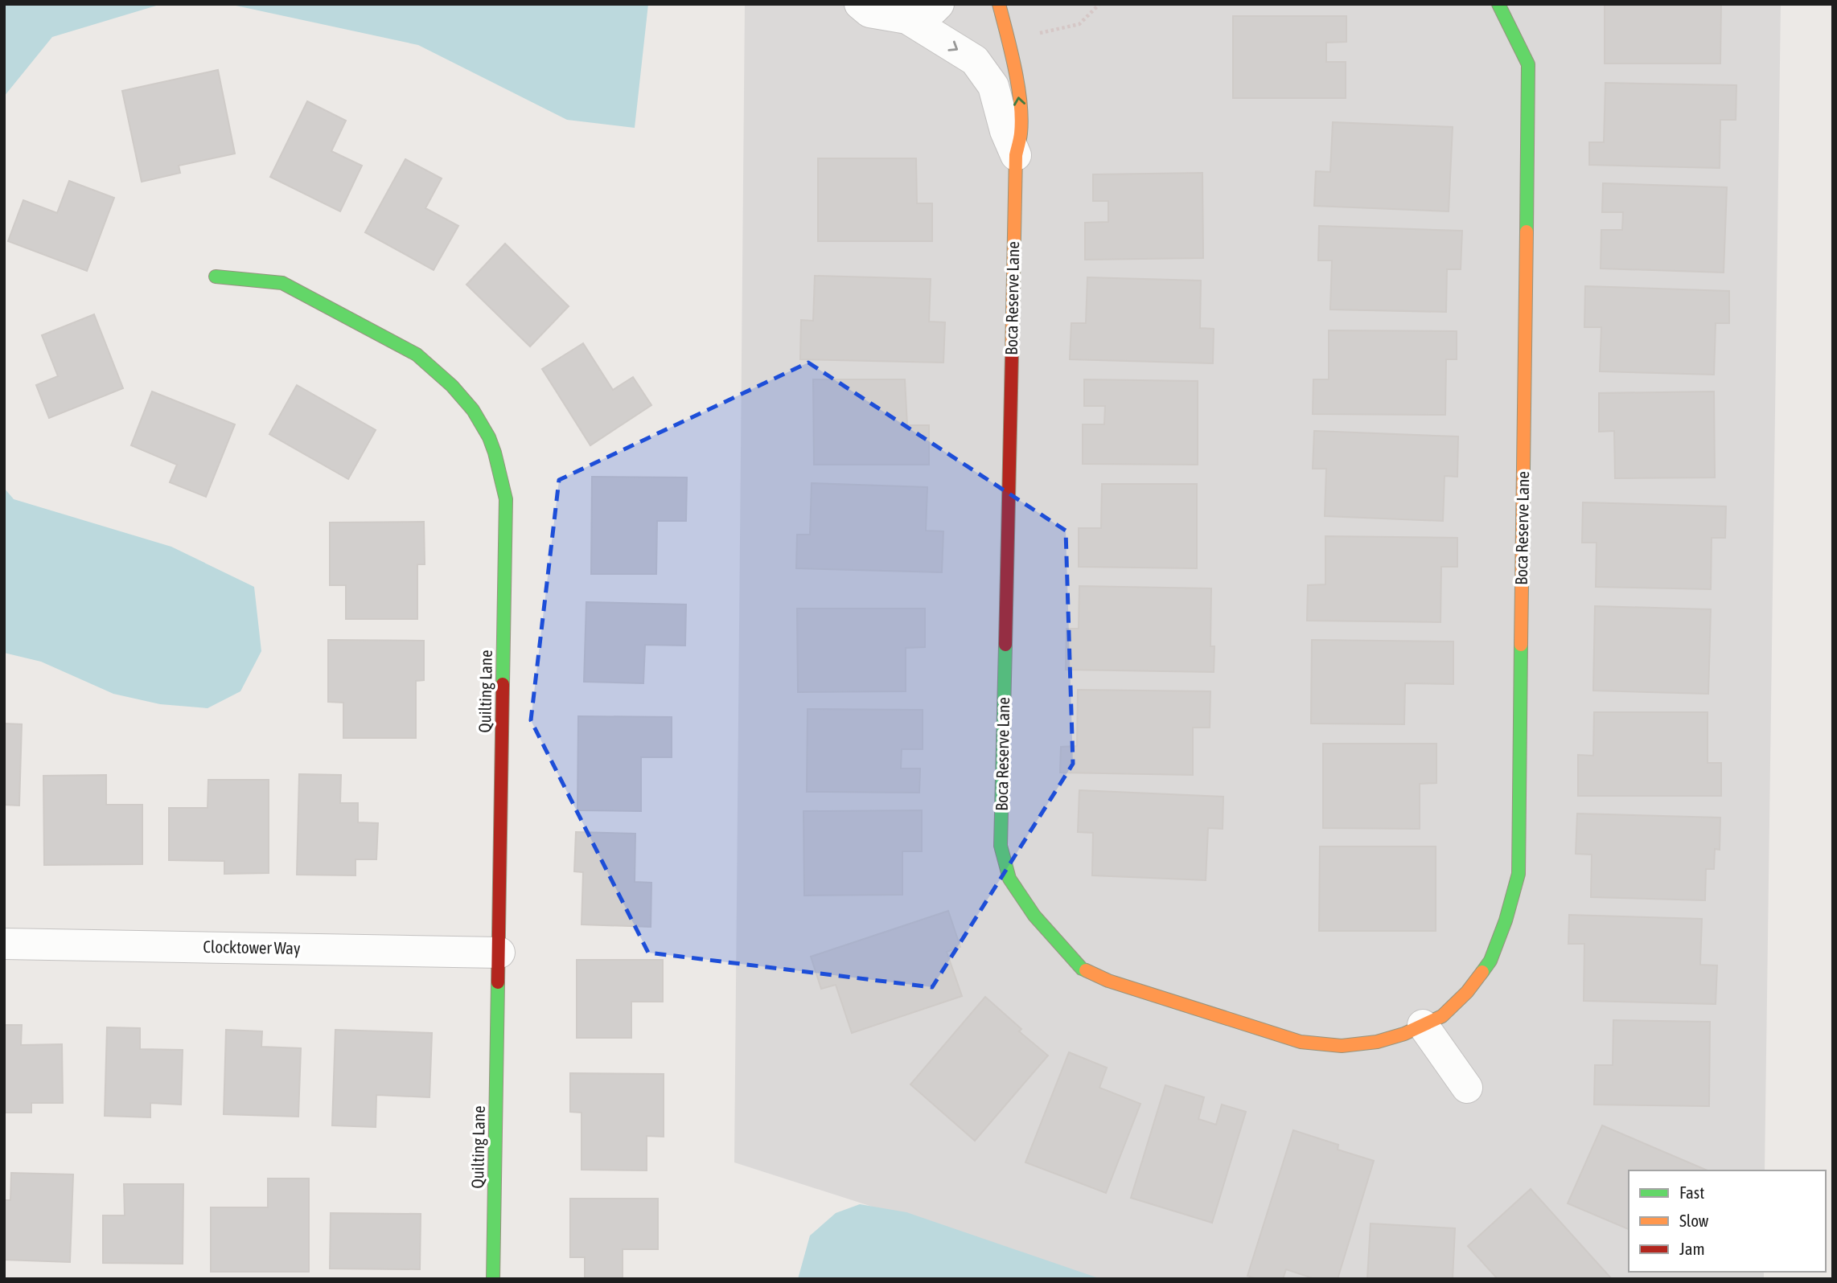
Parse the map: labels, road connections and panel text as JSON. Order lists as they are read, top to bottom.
{
  "streets": {
    "street": ["Boca Reserve Lane", "Quilting Lane", "Clocktower Way"]
  },
  "crossings": [
    ["Quilting Lane", "Clocktower Way"]
  ],
  "legend": ["Fast", "Slow", "Jam"]
}
